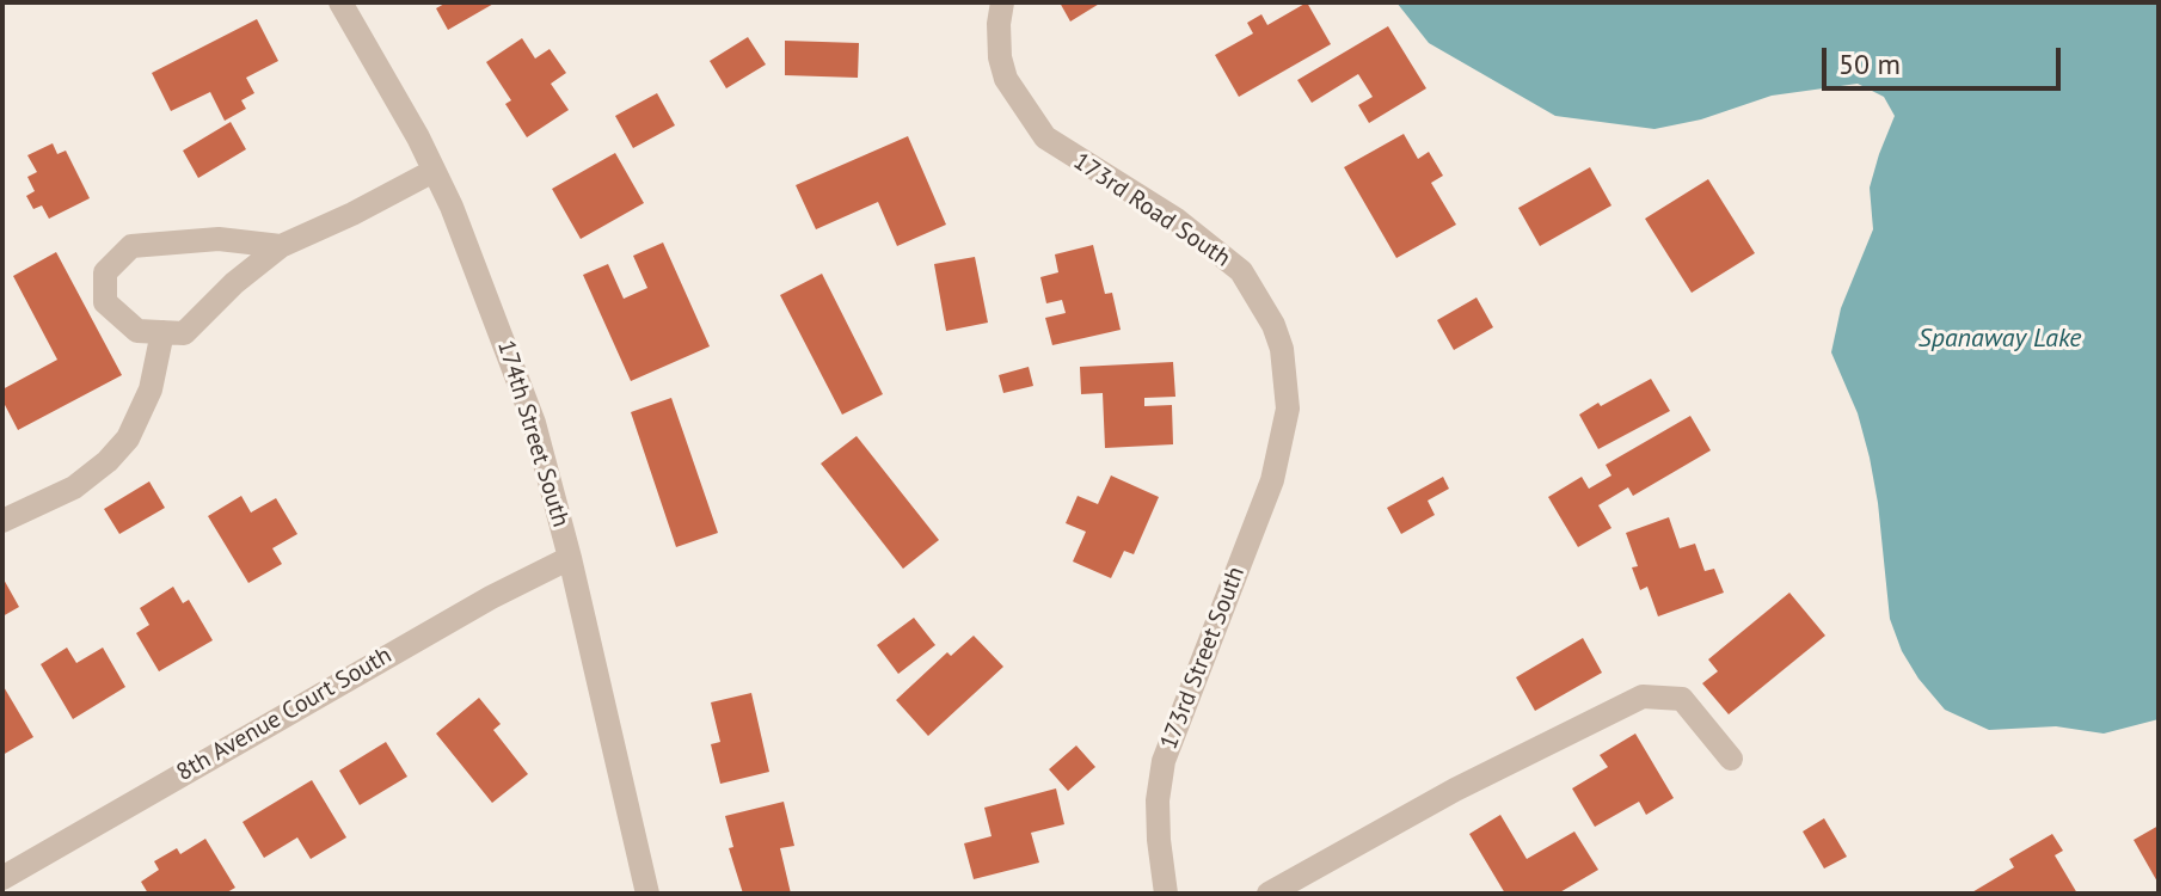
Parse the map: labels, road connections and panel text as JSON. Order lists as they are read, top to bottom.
{
  "streets": {
    "street": [
      "173rd Road South",
      "174th Street South",
      "173rd Street South",
      "8th Avenue Court South"
    ]
  },
  "crossings": [
    ["173rd Road South", "173rd Street South"],
    ["174th Street South", "8th Avenue Court South"]
  ],
  "water": ["Spanaway Lake"],
  "scale_bar": "50 m"
}
